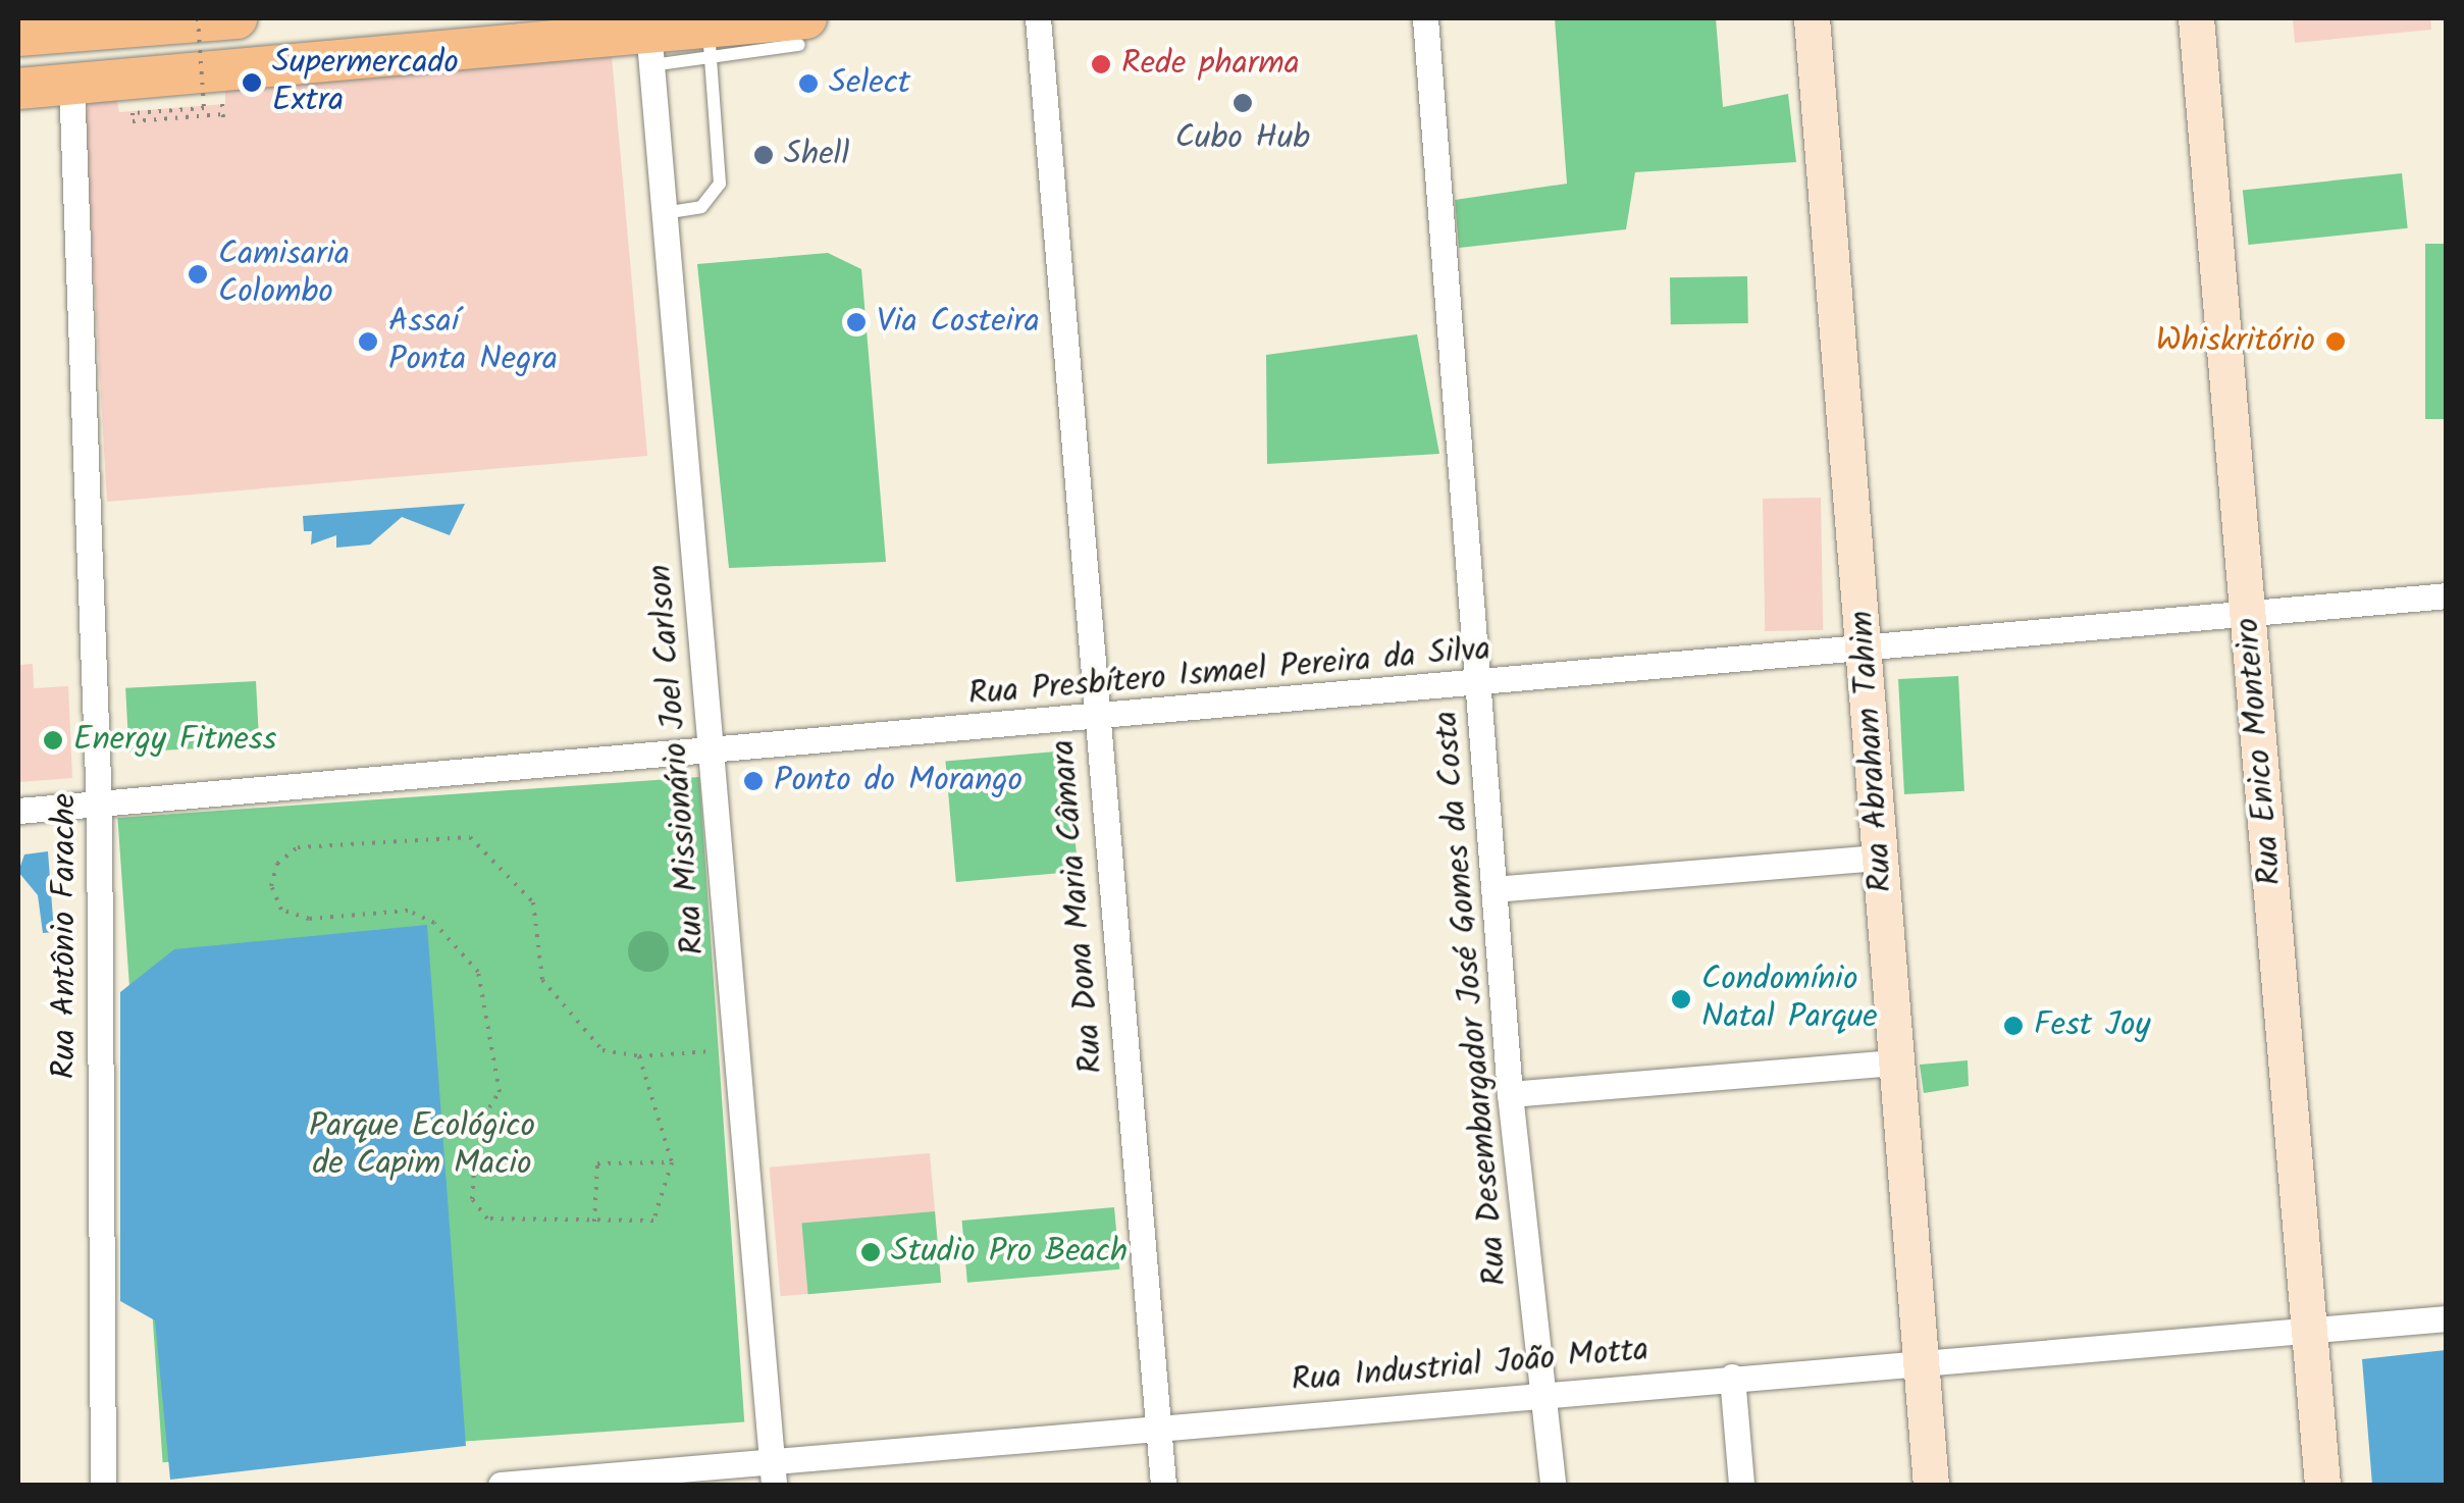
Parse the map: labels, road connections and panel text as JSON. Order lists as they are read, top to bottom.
{
  "streets": {
    "main road": ["Rua Abraham Tahim", "Rua Enico Monteiro"],
    "street": [
      "Rua Presbítero Ismael Pereira da Silva",
      "Rua Missionário Joel Carlson",
      "Rua Dona Maria Câmara",
      "Rua Antônio Farache",
      "Rua Desembargador José Gomes da Costa",
      "Rua Industrial João Motta"
    ]
  },
  "crossings": [
    ["Rua Presbítero Ismael Pereira da Silva", "Rua Abraham Tahim"],
    ["Rua Presbítero Ismael Pereira da Silva", "Rua Enico Monteiro"],
    ["Rua Presbítero Ismael Pereira da Silva", "Rua Missionário Joel Carlson"],
    ["Rua Presbítero Ismael Pereira da Silva", "Rua Dona Maria Câmara"],
    ["Rua Presbítero Ismael Pereira da Silva", "Rua Antônio Farache"],
    ["Rua Presbítero Ismael Pereira da Silva", "Rua Desembargador José Gomes da Costa"],
    ["Rua Abraham Tahim", "Rua Industrial João Motta"],
    ["Rua Enico Monteiro", "Rua Industrial João Motta"],
    ["Rua Missionário Joel Carlson", "Rua Industrial João Motta"],
    ["Rua Dona Maria Câmara", "Rua Industrial João Motta"],
    ["Rua Desembargador José Gomes da Costa", "Rua Industrial João Motta"]
  ],
  "parks": ["Parque Ecológico de Capim Macio"],
  "places": [
    "Rede pharma",
    "Supermercado Extra",
    "Select",
    "Cubo Hub",
    "Shell",
    "Camisaria Colombo",
    "Via Costeira",
    "Assaí Ponta Negra",
    "Whiskritório",
    "Energy Fitness",
    "Ponto do Morango",
    "Condomínio Natal Parque",
    "Fest Joy",
    "Studio Pro Beach"
  ]
}
